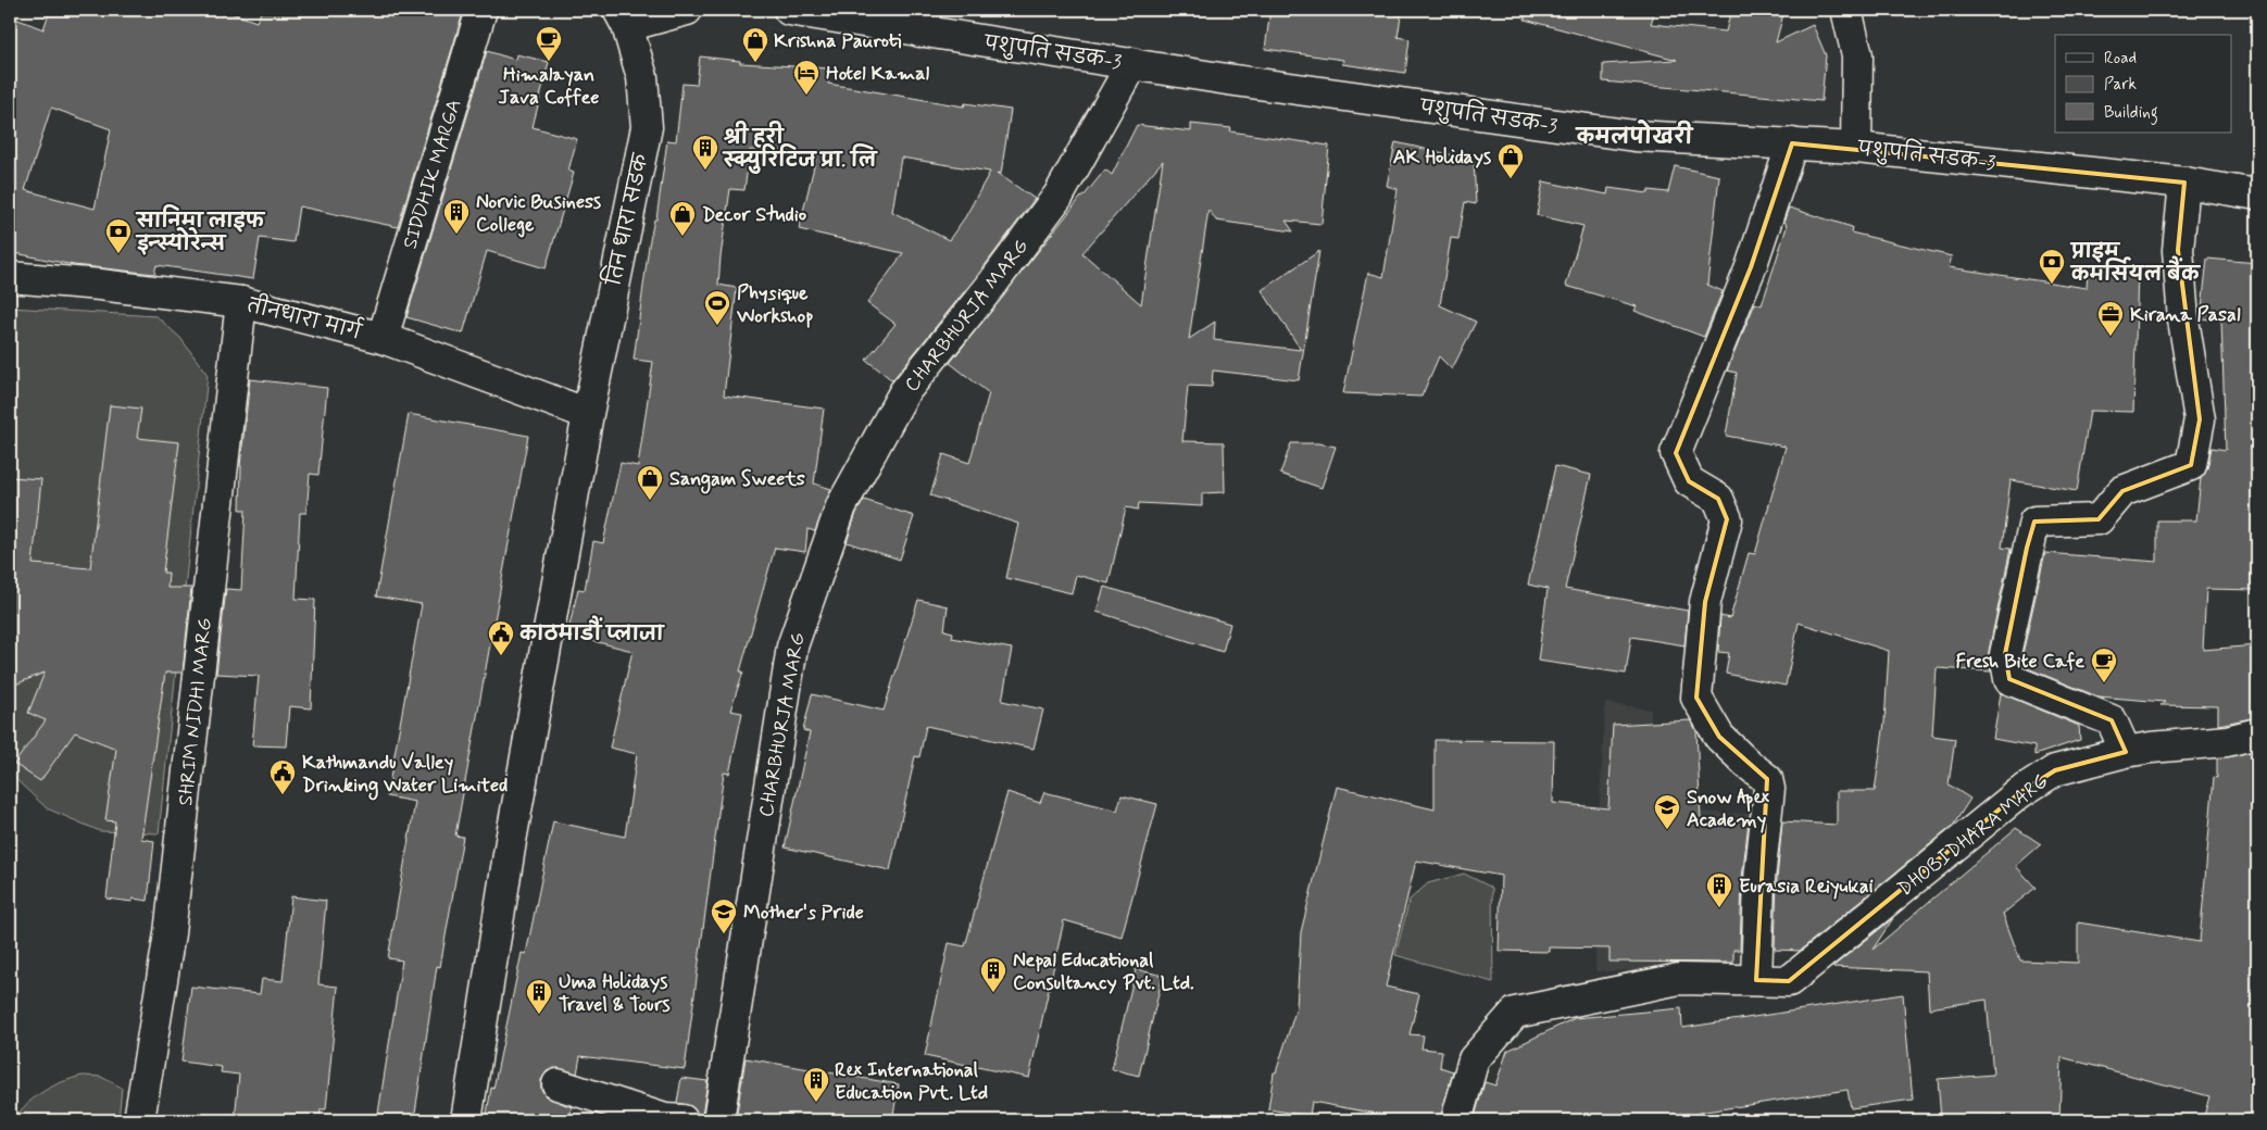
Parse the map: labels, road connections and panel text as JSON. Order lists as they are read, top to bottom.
{
  "streets": {
    "street": [
      "पशुपति सडक-3",
      "SIDDHIK MARGA",
      "तिन धारा सडक",
      "CHARBHURJA MARG",
      "तीनधारा मार्ग",
      "SHRIM NIDHI MARG",
      "DHOBIDHARA MARG"
    ]
  },
  "crossings": [
    ["पशुपति सडक-3", "CHARBHURJA MARG"],
    ["SIDDHIK MARGA", "तीनधारा मार्ग"],
    ["तिन धारा सडक", "तीनधारा मार्ग"],
    ["तीनधारा मार्ग", "SHRIM NIDHI MARG"]
  ],
  "districts": ["कमलपोखरी"],
  "places": {
    "cafe": ["Himalayan Java Coffee", "Fresh Bite Cafe"],
    "shop": [
      "Krishna Pauroti",
      "AK Holidays",
      "Decor Studio",
      "Sangam Sweets"
    ],
    "hotel": ["Hotel Kamal"],
    "building": [
      "श्री हरी स्क्युरिटिज प्रा. लि",
      "Norvic Business College",
      "Eurasia Reiyukai",
      "Nepal Educational Consultancy Pvt. Ltd.",
      "Uma Holidays Travel & Tours",
      "Rex International Education Pvt. Ltd"
    ],
    "bank": ["सानिमा लाइफ इन्स्योरेन्स", "प्राइम कमर्सियल बैंक"],
    "sports": ["Physique Workshop"],
    "office": ["Kirana Pasal"],
    "public building": ["काठमाडौं प्लाजा", "Kathmandu Valley Drinking Water Limited"],
    "school or university": ["Snow Apex Academy", "Mother's Pride"]
  },
  "legend": ["Road", "Park", "Building"]
}
